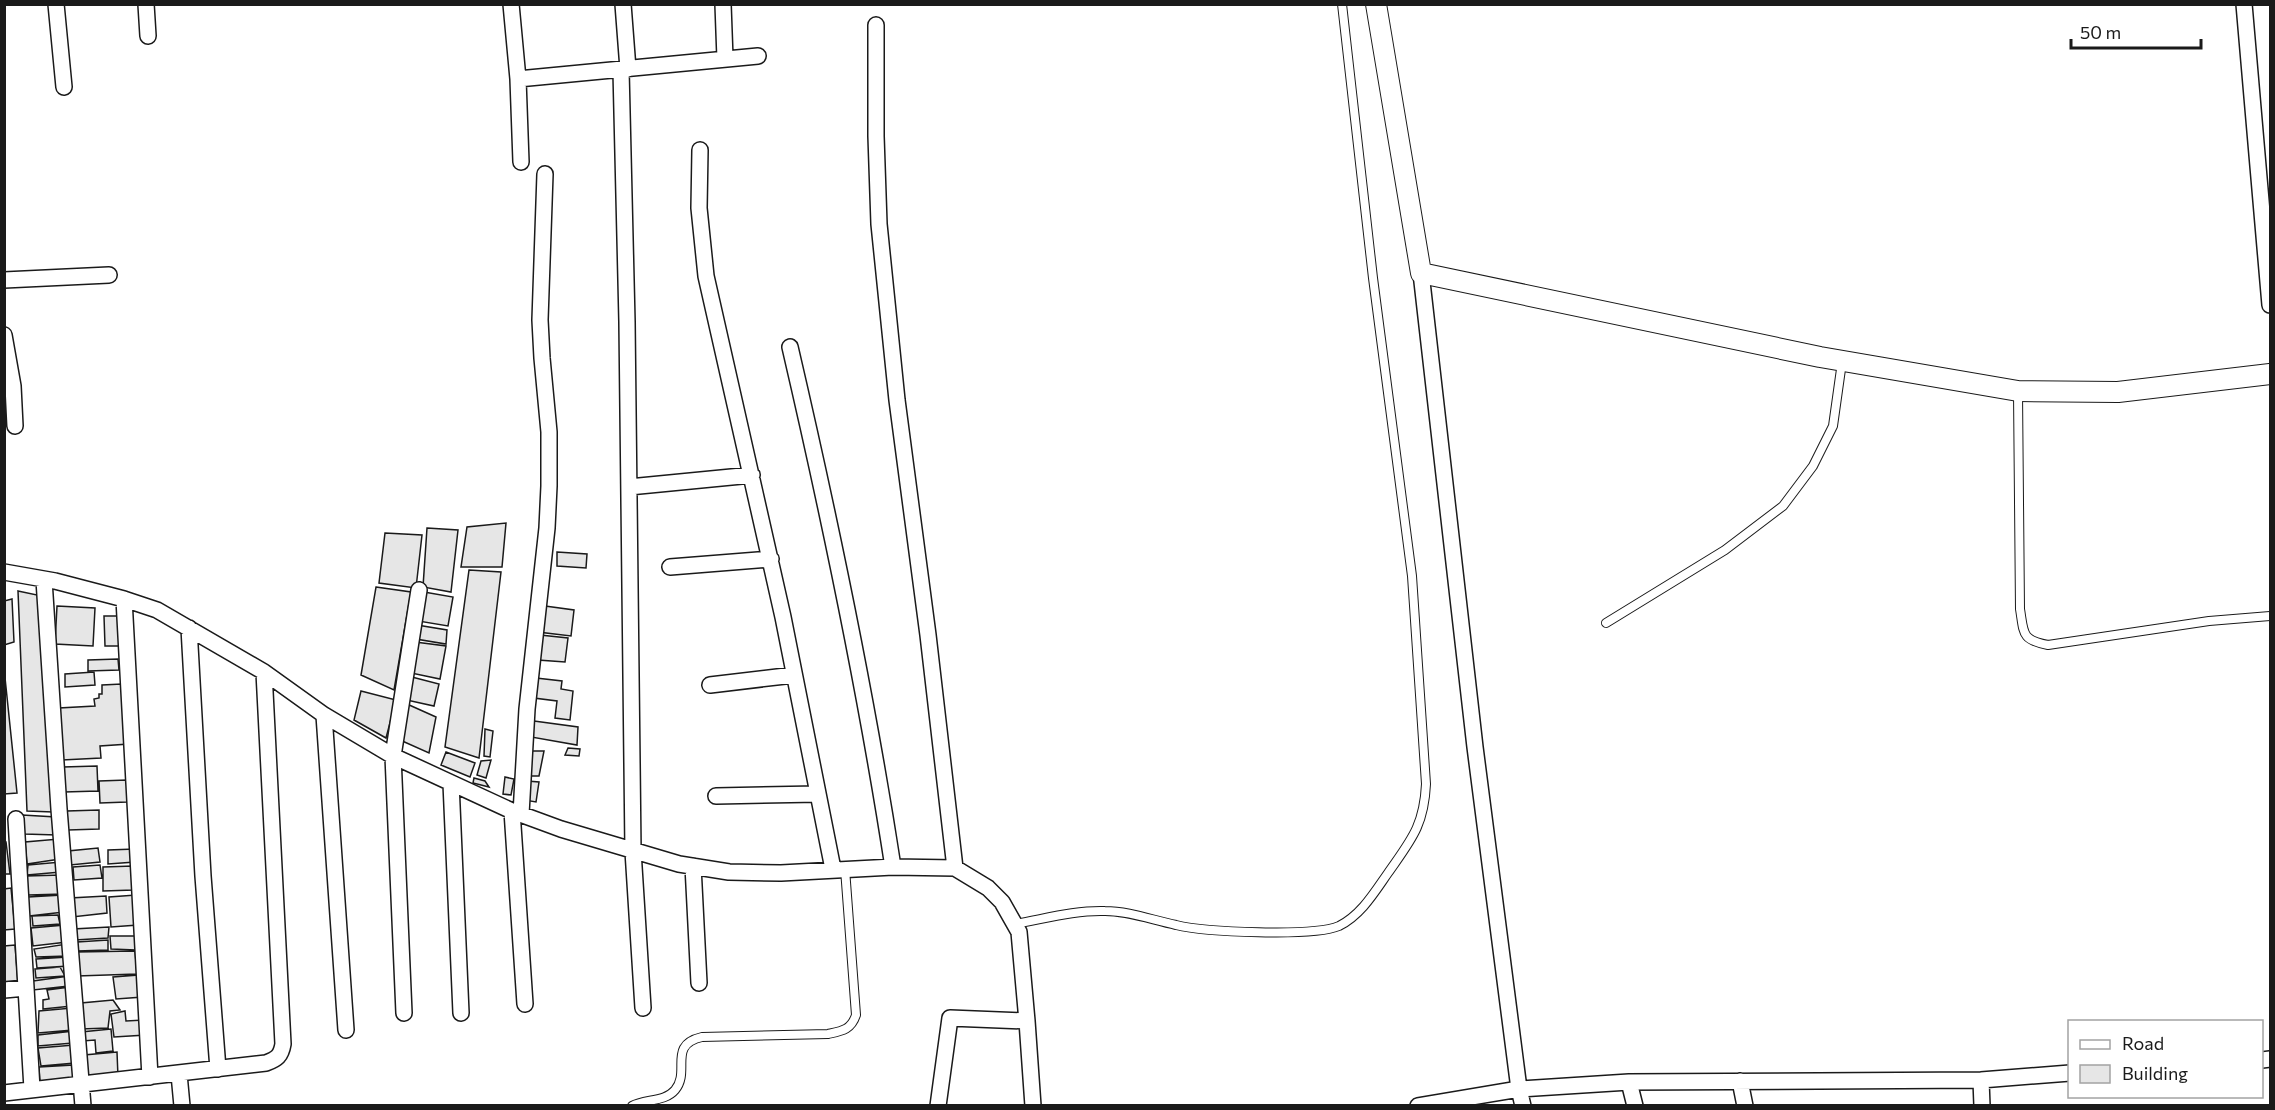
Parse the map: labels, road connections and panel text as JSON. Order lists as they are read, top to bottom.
{
  "legend": ["Road", "Building"],
  "scale_bar": "50 m"
}
